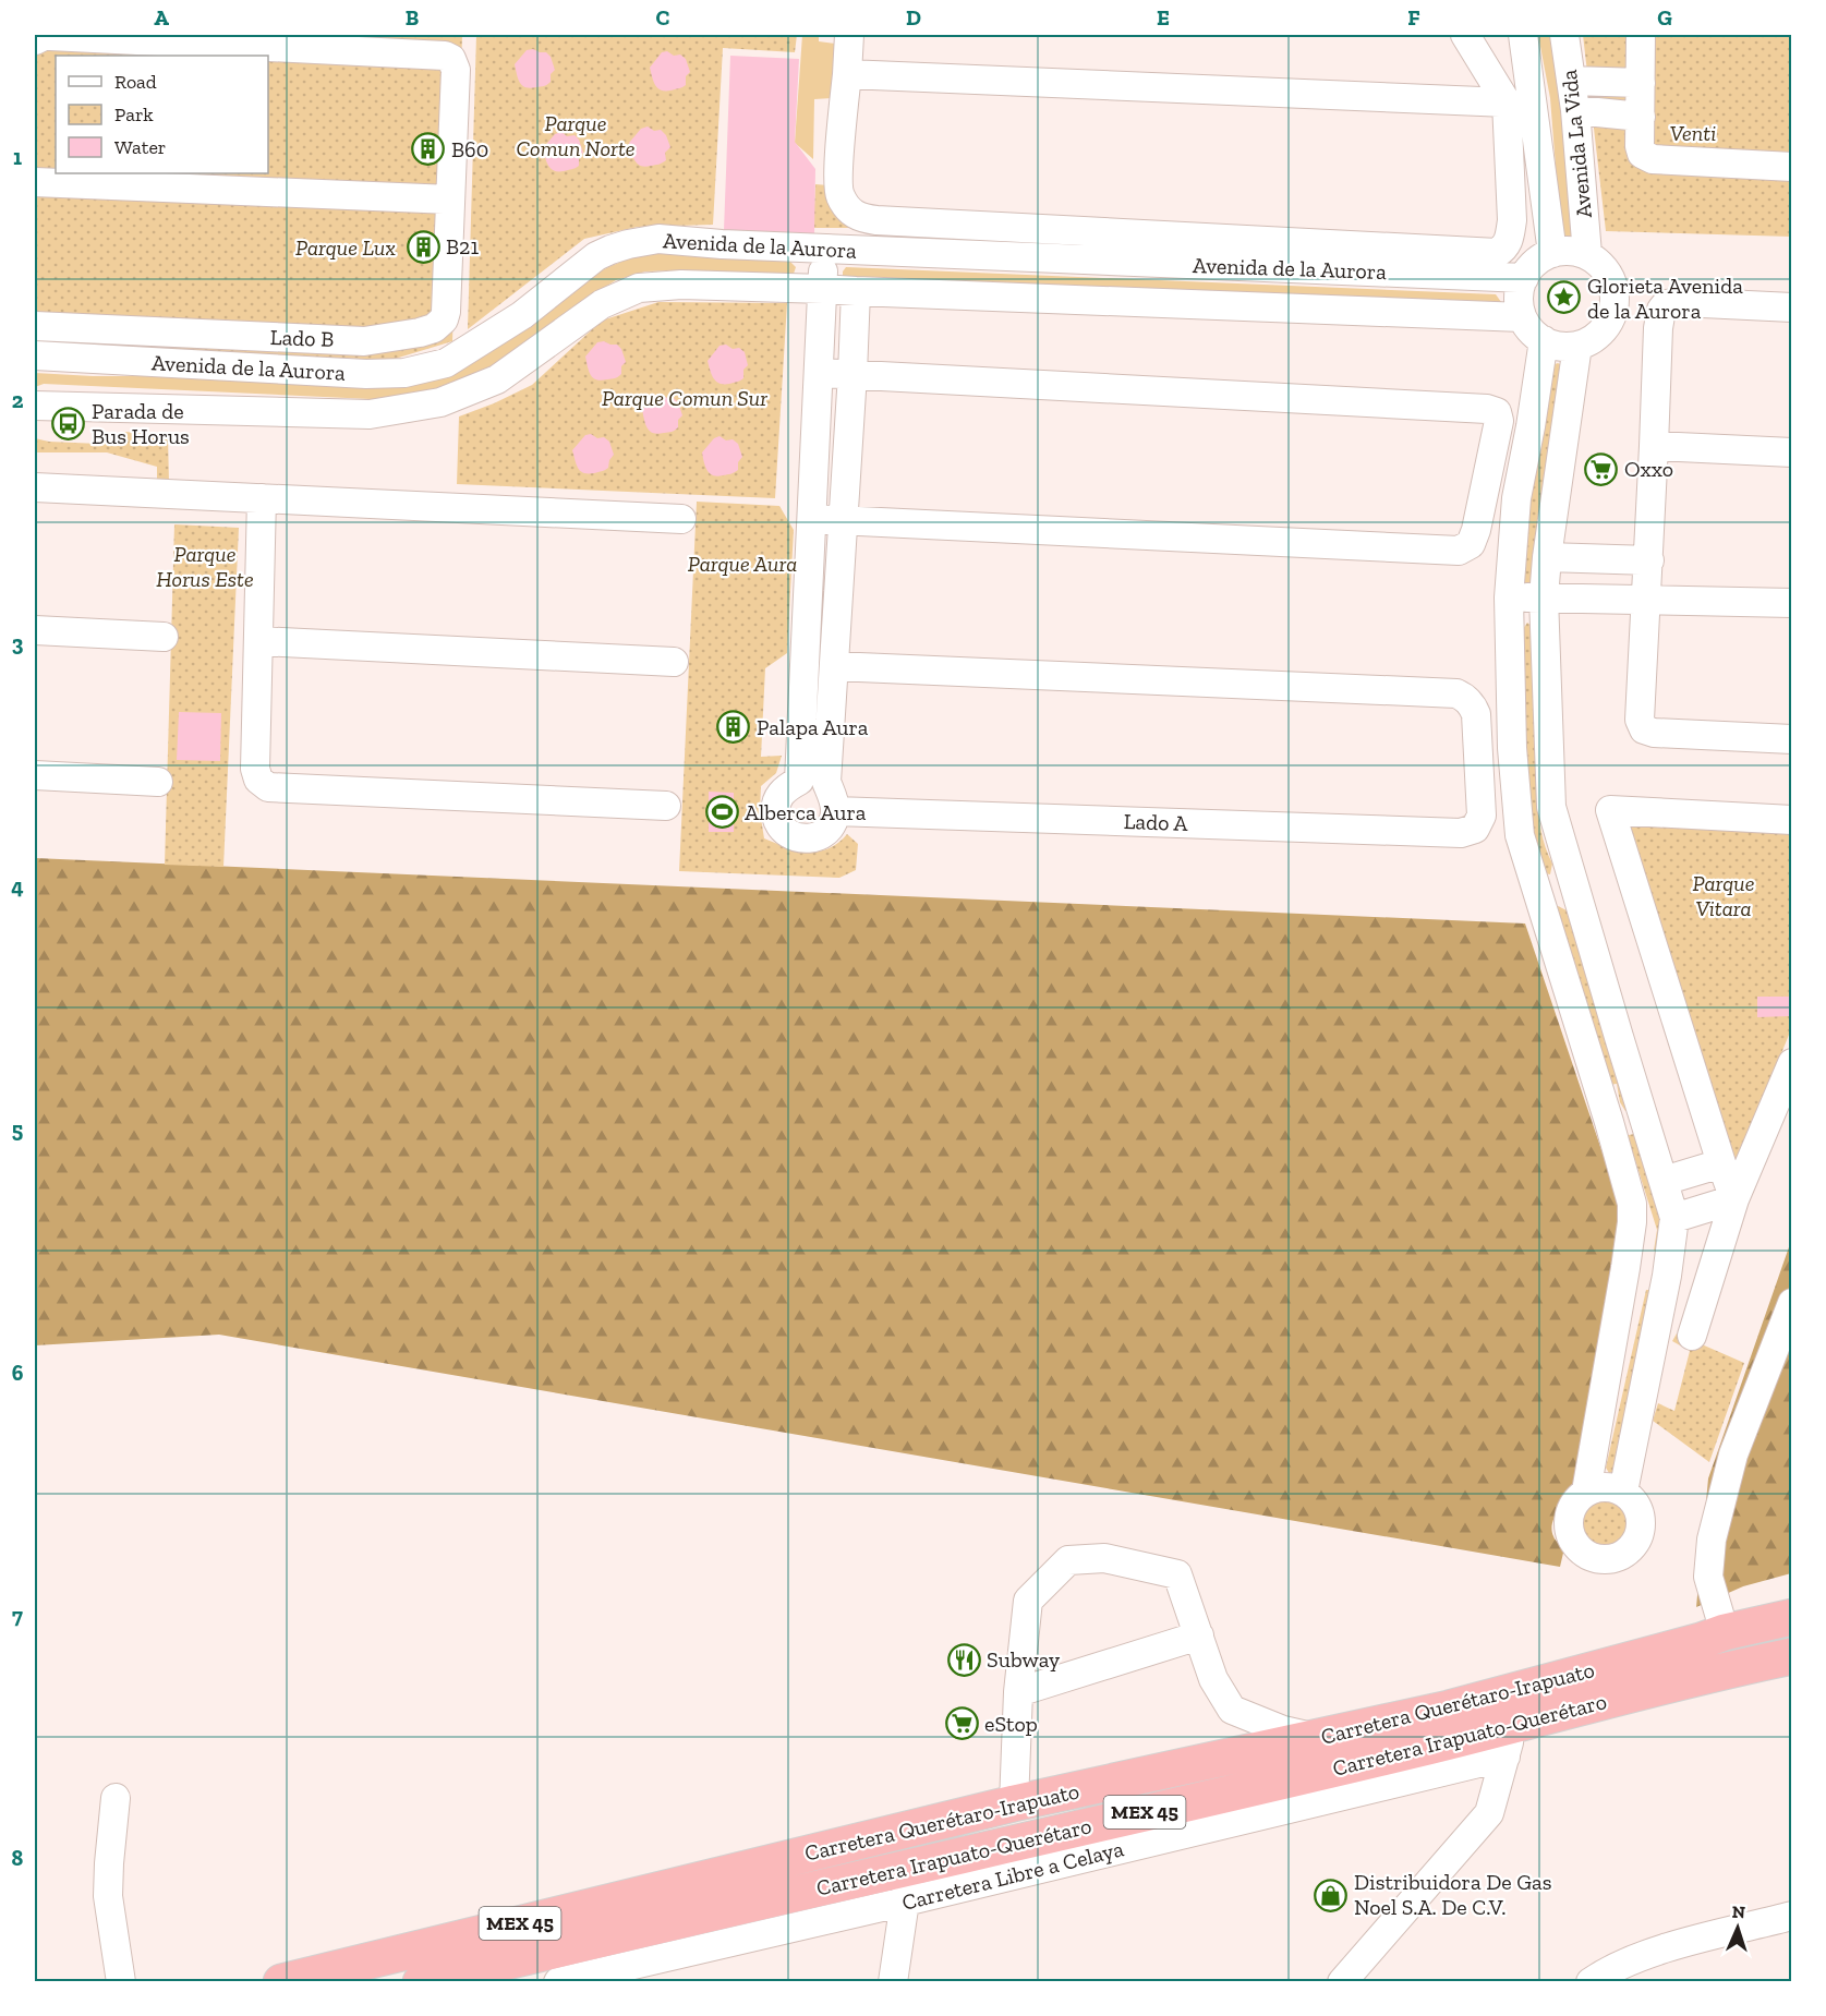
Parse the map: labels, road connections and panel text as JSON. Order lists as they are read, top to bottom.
{
  "streets": {
    "highway": ["Carretera Querétaro-Irapuato", "Carretera Irapuato-Querétaro", "MEX 45"],
    "street": [
      "Avenida La Vida",
      "Avenida de la Aurora",
      "Lado B",
      "Lado A",
      "Carretera Libre a Celaya"
    ]
  },
  "crossings": [
    ["Avenida La Vida", "Avenida de la Aurora"],
    ["Carretera Irapuato-Querétaro", "Carretera Libre a Celaya"]
  ],
  "parks": [
    "Parque Comun Norte",
    "Venti",
    "Parque Lux",
    "Parque Comun Sur",
    "Parque Horus Este",
    "Parque Aura",
    "Parque Vitara"
  ],
  "places": {
    "building": ["B60", "B21", "Palapa Aura"],
    "place": ["Glorieta Avenida de la Aurora"],
    "bus stop": ["Parada de Bus Horus"],
    "supermarket": ["Oxxo", "eStop"],
    "sports": ["Alberca Aura"],
    "restaurant": ["Subway"],
    "shop": ["Distribuidora De Gas Noel S.A. De C.V."]
  },
  "legend": ["Road", "Park", "Water"],
  "north": "top",
  "grid": {
    "columns": [
      "A",
      "B",
      "C",
      "D",
      "E",
      "F",
      "G"
    ],
    "rows": [
      "1",
      "2",
      "3",
      "4",
      "5",
      "6",
      "7",
      "8"
    ]
  }
}
